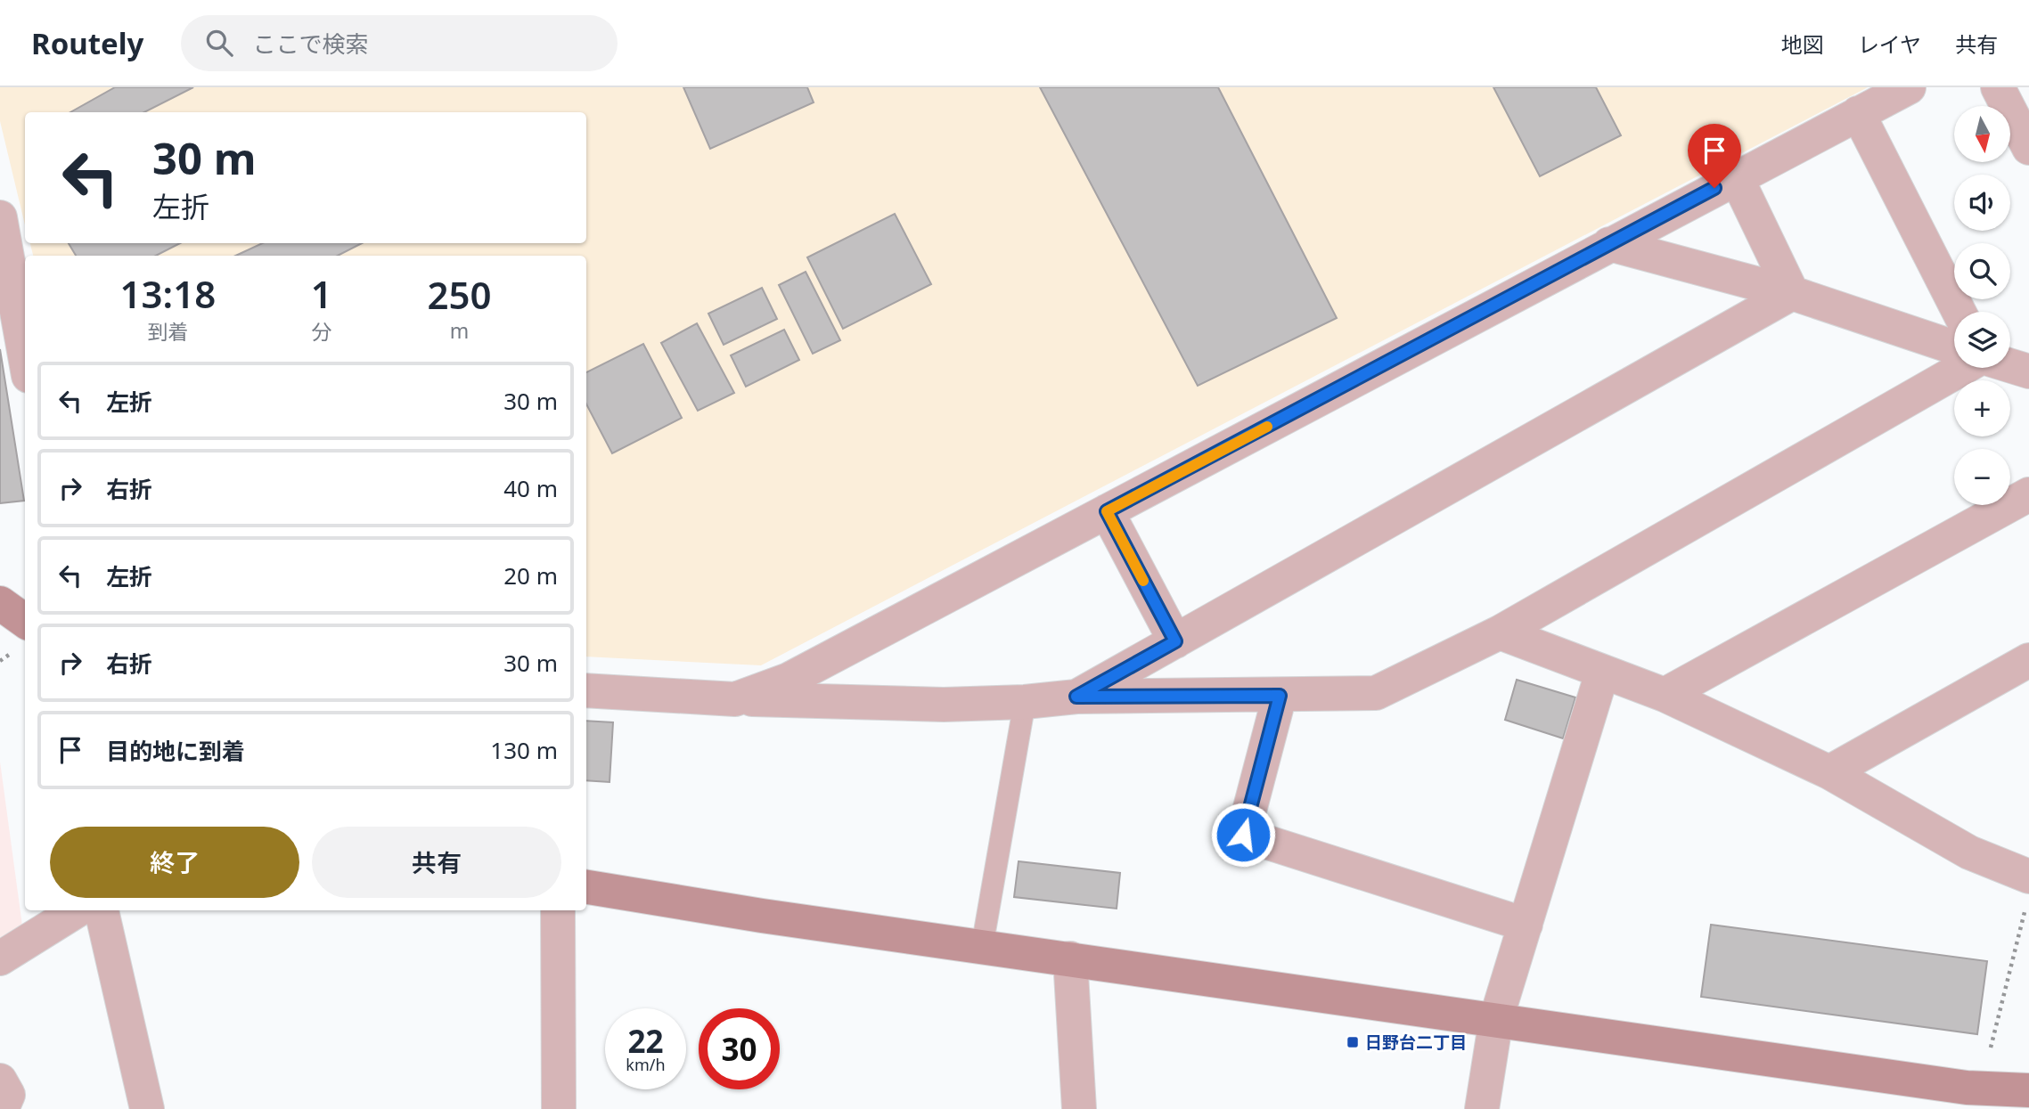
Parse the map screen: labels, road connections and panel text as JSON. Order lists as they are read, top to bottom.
{
  "places": {
    "transit": ["日野台二丁目"]
  },
  "north": "bottom",
  "page": {
    "header": "Routely",
    "search": "ここで検索",
    "nav": ["地図", "レイヤ", "共有"],
    "map_buttons": ["+", "−"],
    "turn": ["30 m", "左折"],
    "eta": [
      "13:18",
      "到着",
      "1",
      "分",
      "250",
      "m"
    ],
    "list": [
      {
        "name": "左折",
        "value": "30 m"
      },
      {
        "name": "右折",
        "value": "40 m"
      },
      {
        "name": "左折",
        "value": "20 m"
      },
      {
        "name": "右折",
        "value": "30 m"
      },
      {
        "name": "目的地に到着",
        "value": "130 m"
      }
    ],
    "buttons": ["終了", "共有"],
    "speed": "22 km/h",
    "limit": "30"
  }
}
